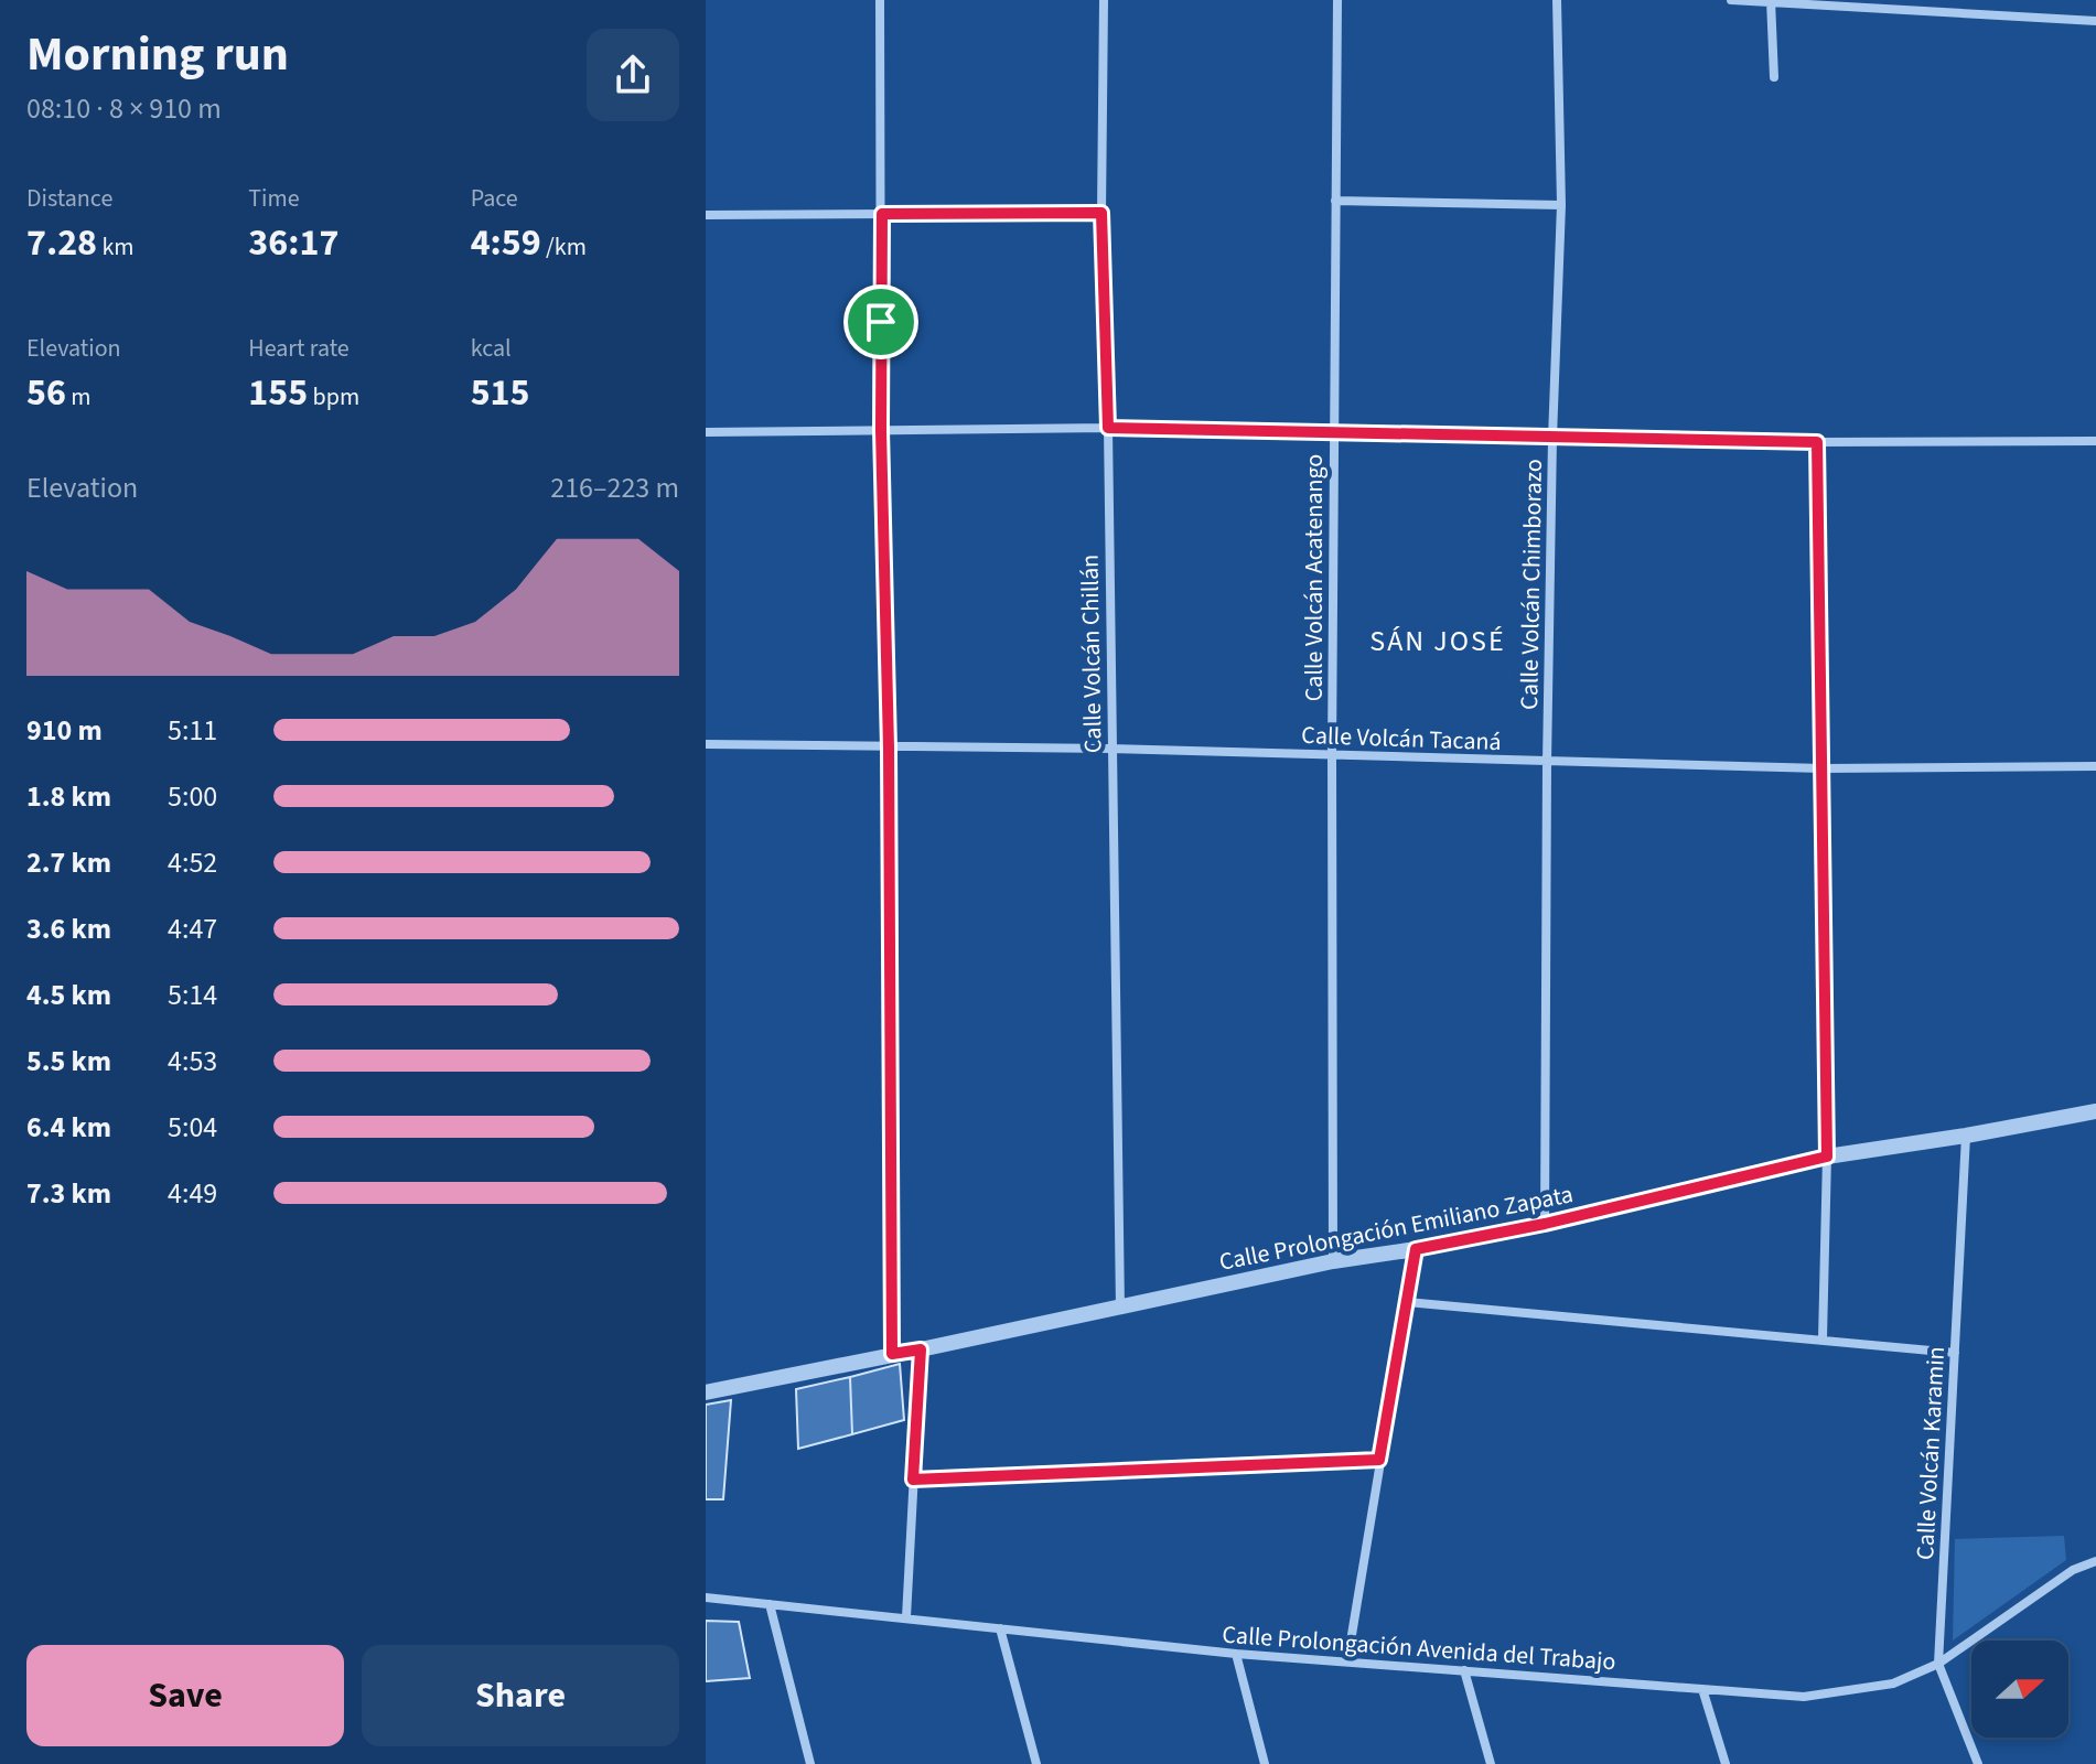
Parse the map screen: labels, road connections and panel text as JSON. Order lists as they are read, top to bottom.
{
  "streets": {
    "street": [
      "Calle Volcán Acatenango",
      "Calle Volcán Chimborazo",
      "Calle Volcán Chillán",
      "Calle Volcán Tacaná",
      "Calle Prolongación Emiliano Zapata",
      "Calle Volcán Karamin",
      "Calle Prolongación Avenida del Trabajo"
    ]
  },
  "crossings": [
    ["Calle Volcán Acatenango", "Calle Volcán Tacaná"],
    ["Calle Volcán Acatenango", "Calle Prolongación Emiliano Zapata"],
    ["Calle Volcán Chimborazo", "Calle Volcán Tacaná"],
    ["Calle Volcán Chimborazo", "Calle Prolongación Emiliano Zapata"],
    ["Calle Volcán Chillán", "Calle Volcán Tacaná"],
    ["Calle Volcán Chillán", "Calle Prolongación Emiliano Zapata"],
    ["Calle Prolongación Emiliano Zapata", "Calle Volcán Karamin"],
    ["Calle Volcán Karamin", "Calle Prolongación Avenida del Trabajo"]
  ],
  "districts": ["SÁN JOSÉ"],
  "north": "right",
  "page": {
    "heading": ["Morning run", "08:10 · 8 × 910 m"],
    "stats": [
      ["Distance", "7.28 km"],
      ["Time", "36:17"],
      ["Pace", "4:59 /km"],
      ["Elevation", "56 m"],
      ["Heart rate", "155 bpm"],
      ["kcal", "515"]
    ],
    "chart": ["Elevation", "216–223 m"],
    "list": [
      {
        "name": "910 m",
        "note": "5:11"
      },
      {
        "name": "1.8 km",
        "note": "5:00"
      },
      {
        "name": "2.7 km",
        "note": "4:52"
      },
      {
        "name": "3.6 km",
        "note": "4:47"
      },
      {
        "name": "4.5 km",
        "note": "5:14"
      },
      {
        "name": "5.5 km",
        "note": "4:53"
      },
      {
        "name": "6.4 km",
        "note": "5:04"
      },
      {
        "name": "7.3 km",
        "note": "4:49"
      }
    ],
    "buttons": ["Save", "Share"]
  }
}
